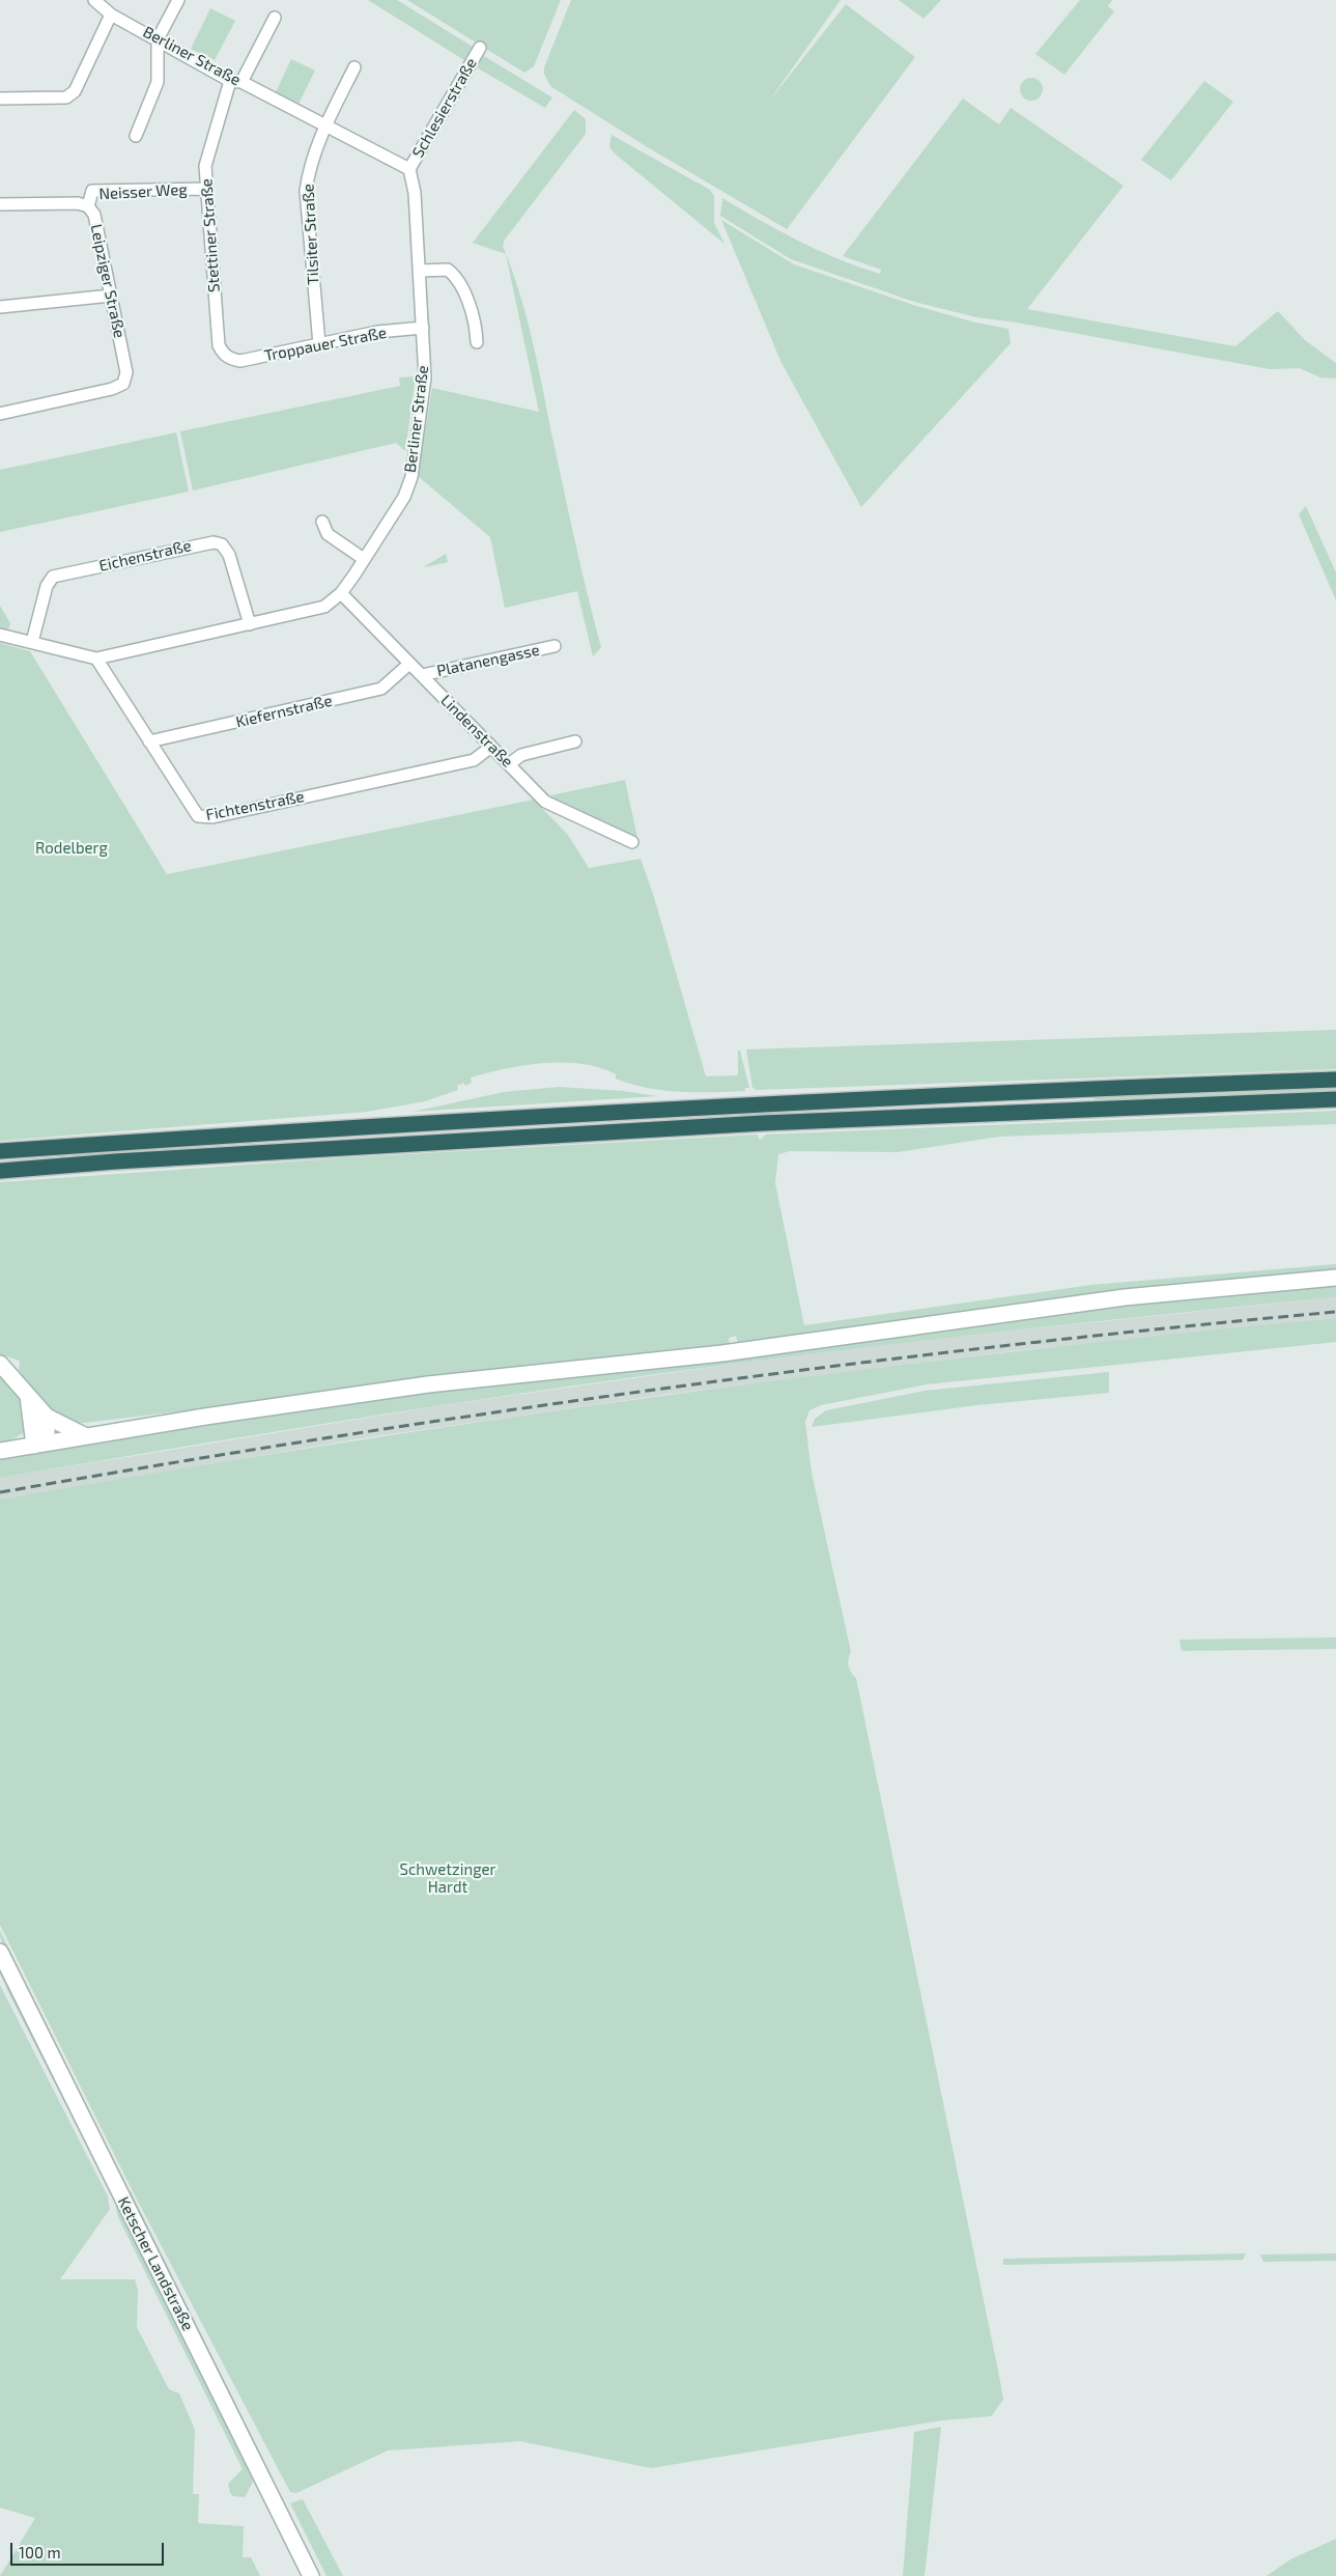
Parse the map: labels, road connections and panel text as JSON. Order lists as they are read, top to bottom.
{
  "streets": {
    "main road": ["Ketscher Landstraße"],
    "street": [
      "Berliner Straße",
      "Schlesierstraße",
      "Neisser Weg",
      "Tilsiter Straße",
      "Stettiner Straße",
      "Leipziger Straße",
      "Troppauer Straße",
      "Eichenstraße",
      "Platanengasse",
      "Kiefernstraße",
      "Lindenstraße",
      "Fichtenstraße"
    ]
  },
  "crossings": [
    ["Berliner Straße", "Schlesierstraße"],
    ["Berliner Straße", "Tilsiter Straße"],
    ["Berliner Straße", "Stettiner Straße"],
    ["Berliner Straße", "Troppauer Straße"],
    ["Berliner Straße", "Eichenstraße"],
    ["Berliner Straße", "Lindenstraße"],
    ["Berliner Straße", "Fichtenstraße"],
    ["Neisser Weg", "Stettiner Straße"],
    ["Neisser Weg", "Leipziger Straße"],
    ["Tilsiter Straße", "Troppauer Straße"],
    ["Stettiner Straße", "Troppauer Straße"],
    ["Platanengasse", "Lindenstraße"],
    ["Kiefernstraße", "Lindenstraße"],
    ["Kiefernstraße", "Fichtenstraße"],
    ["Lindenstraße", "Fichtenstraße"]
  ],
  "parks": ["Rodelberg", "Schwetzinger Hardt"],
  "scale_bar": "100 m"
}
